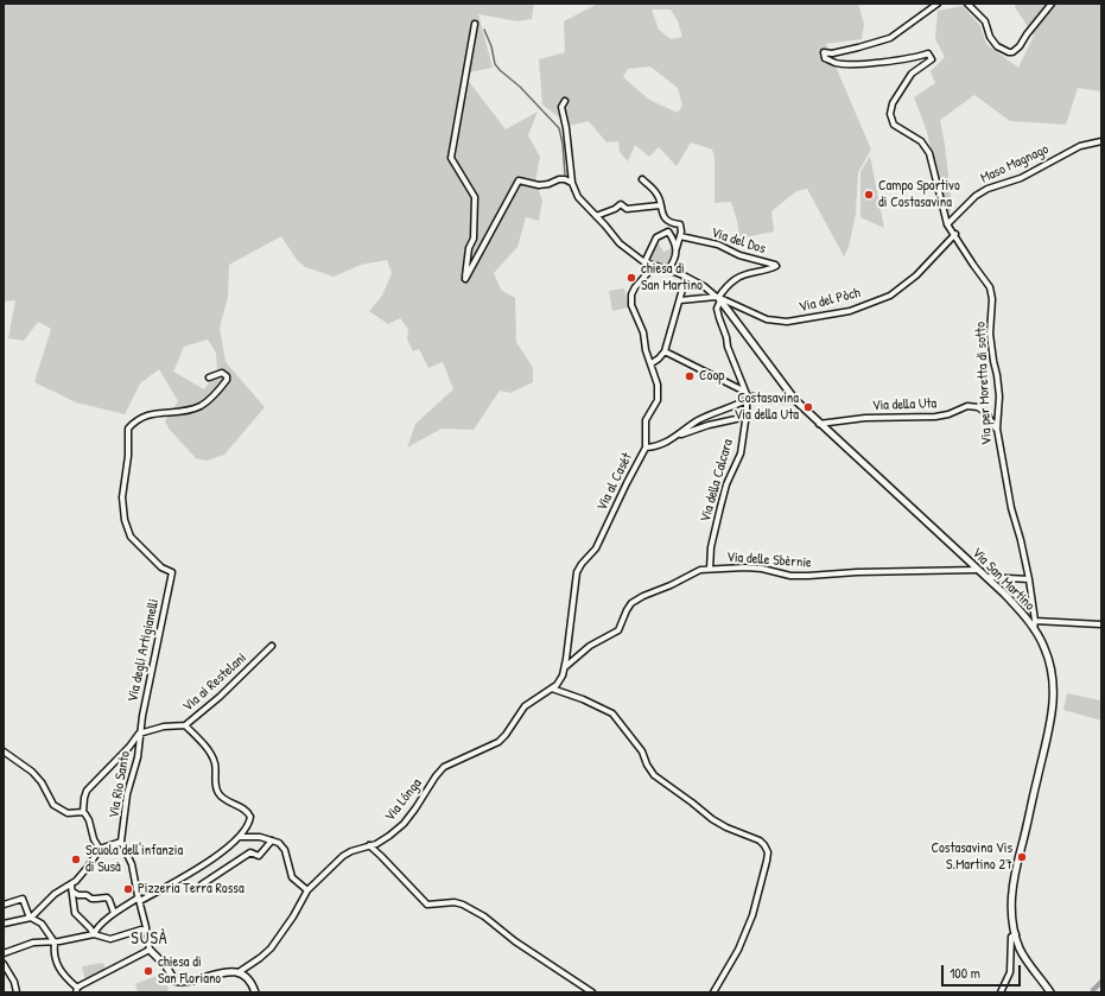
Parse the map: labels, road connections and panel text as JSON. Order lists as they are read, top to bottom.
{
  "streets": {
    "street": [
      "Maso Magnago",
      "Via del Dos",
      "Via del Pòch",
      "Via per Moretta di sotto",
      "Via della Uta",
      "Via della Calcara",
      "Via al Casét",
      "Via delle Sbèrnie",
      "Via San Martino",
      "Via degli Artigianelli",
      "Via ai Restelani",
      "Via Rio Santo",
      "Via Lónga"
    ]
  },
  "crossings": [
    ["Maso Magnago", "Via per Moretta di sotto"],
    ["Via del Dos", "Via del Pòch"],
    ["Via del Dos", "Via della Calcara"],
    ["Via del Dos", "Via San Martino"],
    ["Via del Pòch", "Via per Moretta di sotto"],
    ["Via del Pòch", "Via della Calcara"],
    ["Via del Pòch", "Via San Martino"],
    ["Via per Moretta di sotto", "Via San Martino"],
    ["Via della Uta", "Via San Martino"],
    ["Via della Calcara", "Via delle Sbèrnie"],
    ["Via della Calcara", "Via San Martino"],
    ["Via al Casét", "Via delle Sbèrnie"],
    ["Via al Casét", "Via San Martino"],
    ["Via al Casét", "Via Lónga"],
    ["Via delle Sbèrnie", "Via San Martino"],
    ["Via delle Sbèrnie", "Via Lónga"],
    ["Via degli Artigianelli", "Via ai Restelani"],
    ["Via degli Artigianelli", "Via Rio Santo"],
    ["Via ai Restelani", "Via Rio Santo"]
  ],
  "districts": ["SUSÀ"],
  "places": [
    "Campo Sportivo di Costasavina",
    "chiesa di San Martino",
    "Coop",
    "Costasavina Via della Uta",
    "Costasavina Vis S.Martino 27",
    "Scuola dell'infanzia di Susà",
    "Pizzeria Terra Rossa",
    "chiesa di San Floriano"
  ],
  "scale_bar": "100 m"
}
